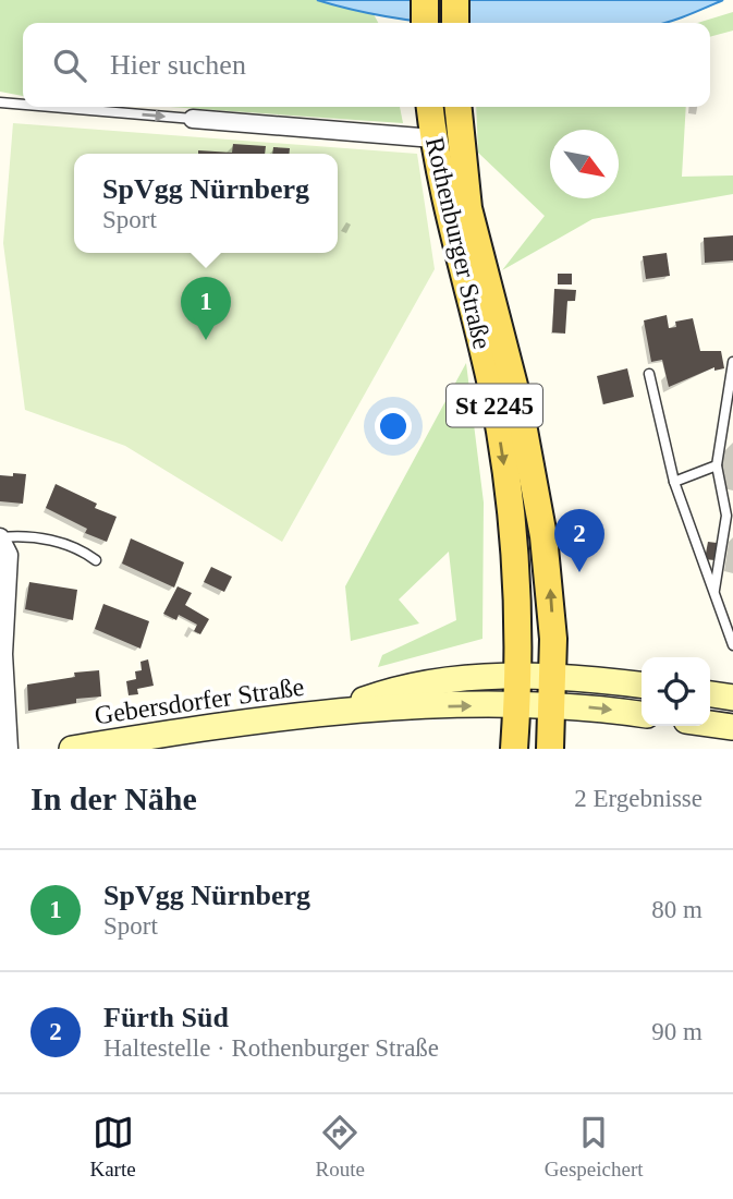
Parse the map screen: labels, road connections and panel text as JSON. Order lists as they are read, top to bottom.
{
  "streets": {
    "main road": ["Rothenburger Straße", "St 2245", "Gebersdorfer Straße"]
  },
  "crossings": [
    ["Rothenburger Straße", "Gebersdorfer Straße"]
  ],
  "north": "bottom right",
  "page": {
    "search": "Hier suchen",
    "popup": ["SpVgg Nürnberg", "Sport"],
    "pins": ["1", "2"],
    "heading": ["In der Nähe", "2 Ergebnisse"],
    "list": [
      {
        "mark": "1",
        "name": "SpVgg Nürnberg",
        "note": "Sport",
        "value": "80 m"
      },
      {
        "mark": "2",
        "name": "Fürth Süd",
        "note": "Haltestelle · Rothenburger Straße",
        "value": "90 m"
      }
    ],
    "nav": ["Karte", "Route", "Gespeichert"]
  }
}
